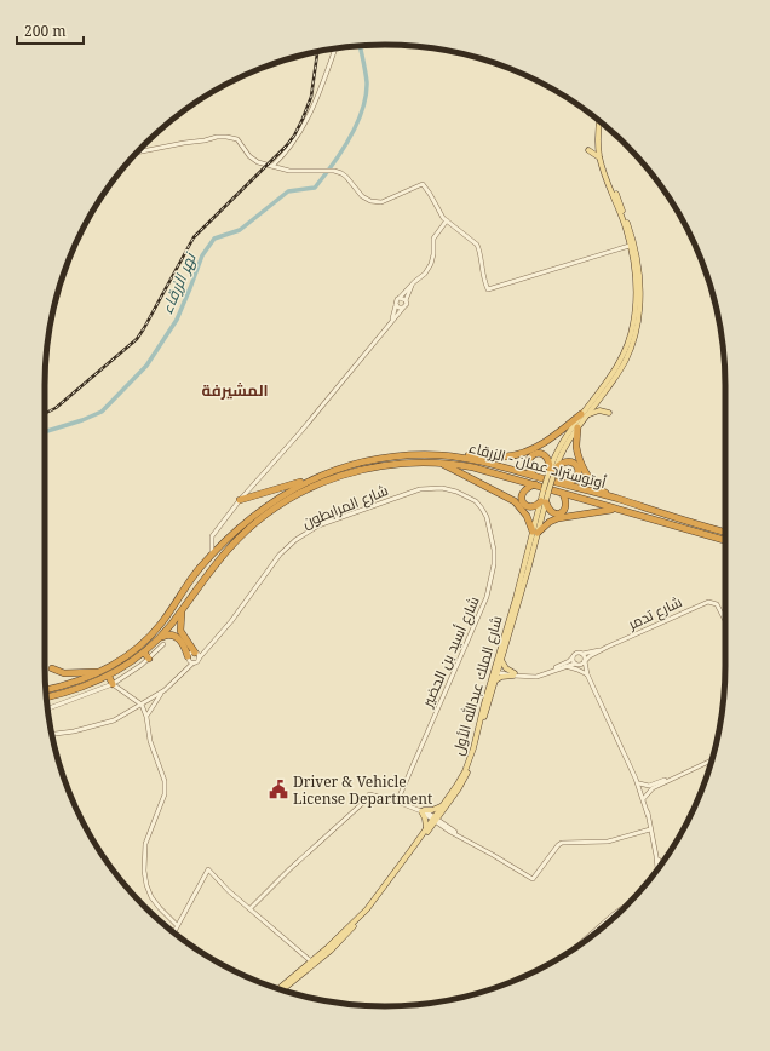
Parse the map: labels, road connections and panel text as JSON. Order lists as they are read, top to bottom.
{
  "streets": {
    "highway": ["أوتوستراد عمان - الزرقاء"],
    "main road": ["شارع الملك عبدالله الأول"],
    "street": ["شارع المرابطون", "شارع تدمر", "شارع أسيد بن الحضير"]
  },
  "crossings": [
    ["شارع المرابطون", "شارع أسيد بن الحضير"]
  ],
  "districts": ["المشيرفة"],
  "water": ["نهر الزرقاء"],
  "places": {
    "public building": ["Driver & Vehicle License Department"]
  },
  "scale_bar": "200 m"
}
